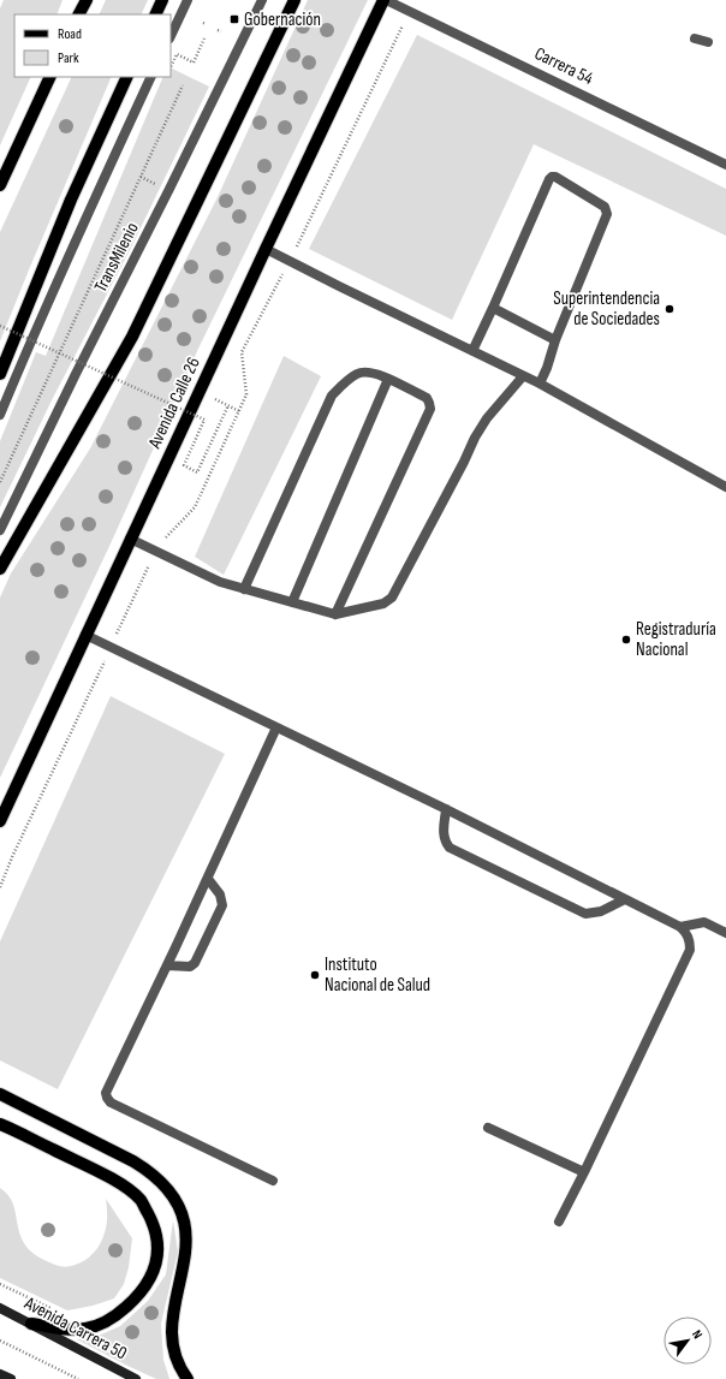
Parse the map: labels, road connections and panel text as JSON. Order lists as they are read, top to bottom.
{
  "streets": {
    "main road": ["Avenida Calle 26", "Avenida Carrera 50"],
    "street": ["Carrera 54", "TransMilenio"]
  },
  "crossings": [
    ["Carrera 54", "Avenida Calle 26"]
  ],
  "places": {
    "transit": ["Gobernación"],
    "other": ["Superintendencia de Sociedades", "Registraduría Nacional", "Instituto Nacional de Salud"]
  },
  "legend": ["Road", "Park"],
  "north": "top right"
}
